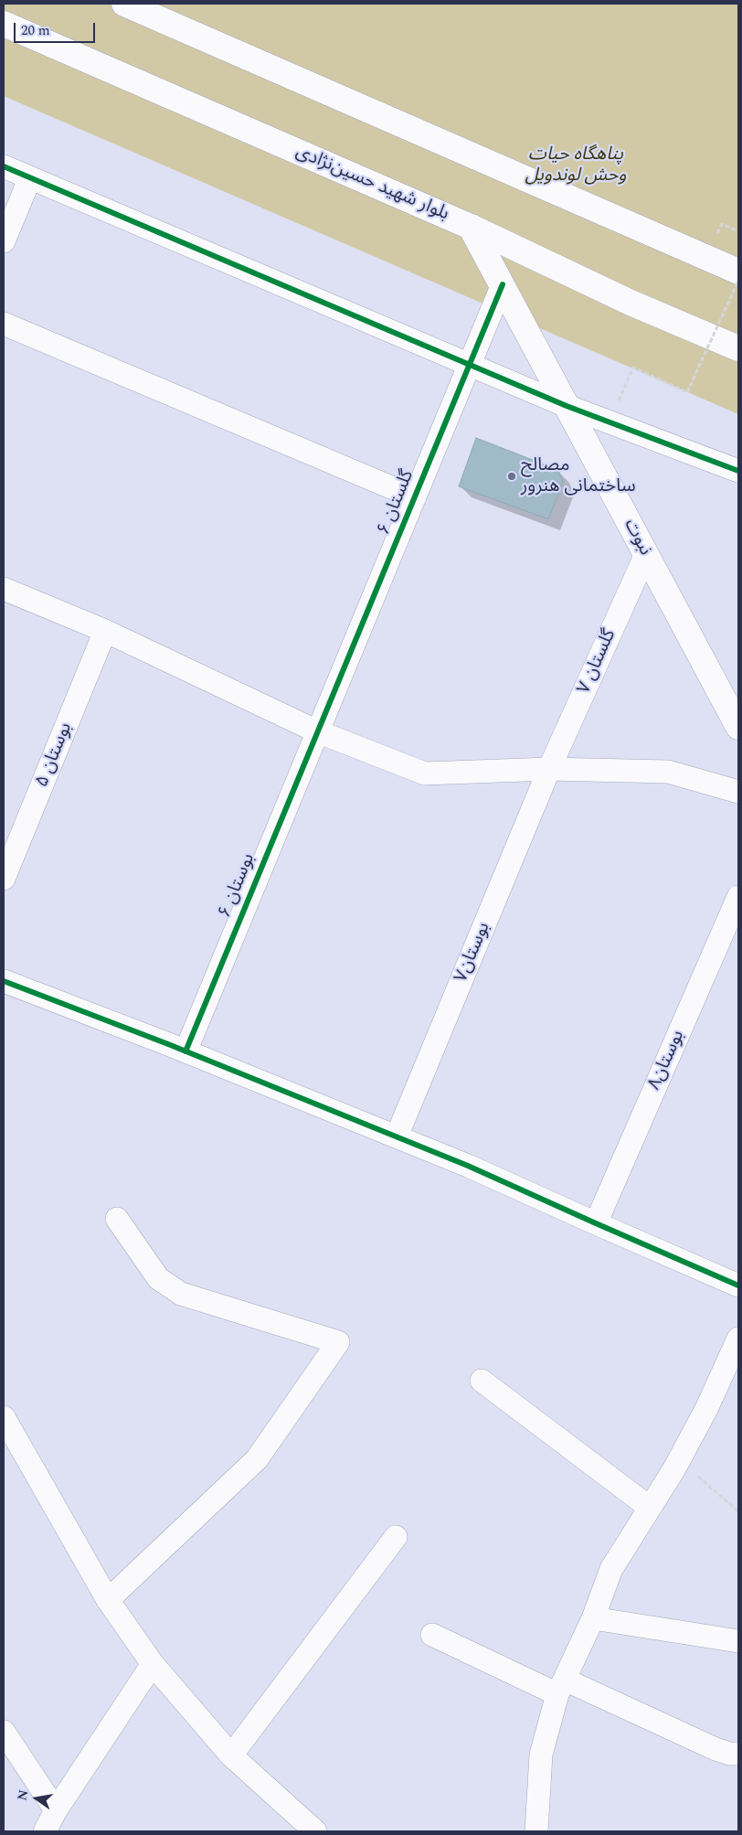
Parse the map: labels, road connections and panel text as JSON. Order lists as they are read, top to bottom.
{
  "streets": {
    "main road": ["بلوار شهید حسین‌نژادی", "نبوت"],
    "street": [
      "گلستان ۶",
      "گلستان ۷",
      "بوستان ۵",
      "بوستان ۶",
      "بوستان۷",
      "بوستان۸"
    ]
  },
  "crossings": [
    ["بلوار شهید حسین‌نژادی", "نبوت"],
    ["گلستان ۶", "نبوت"],
    ["گلستان ۶", "بوستان ۶"],
    ["نبوت", "گلستان ۷"],
    ["گلستان ۷", "بوستان۷"]
  ],
  "parks": ["پناهگاه حیات وحش لوندویل"],
  "places": ["مصالح ساختمانی هنرور"],
  "scale_bar": "20 m",
  "north": "left"
}
